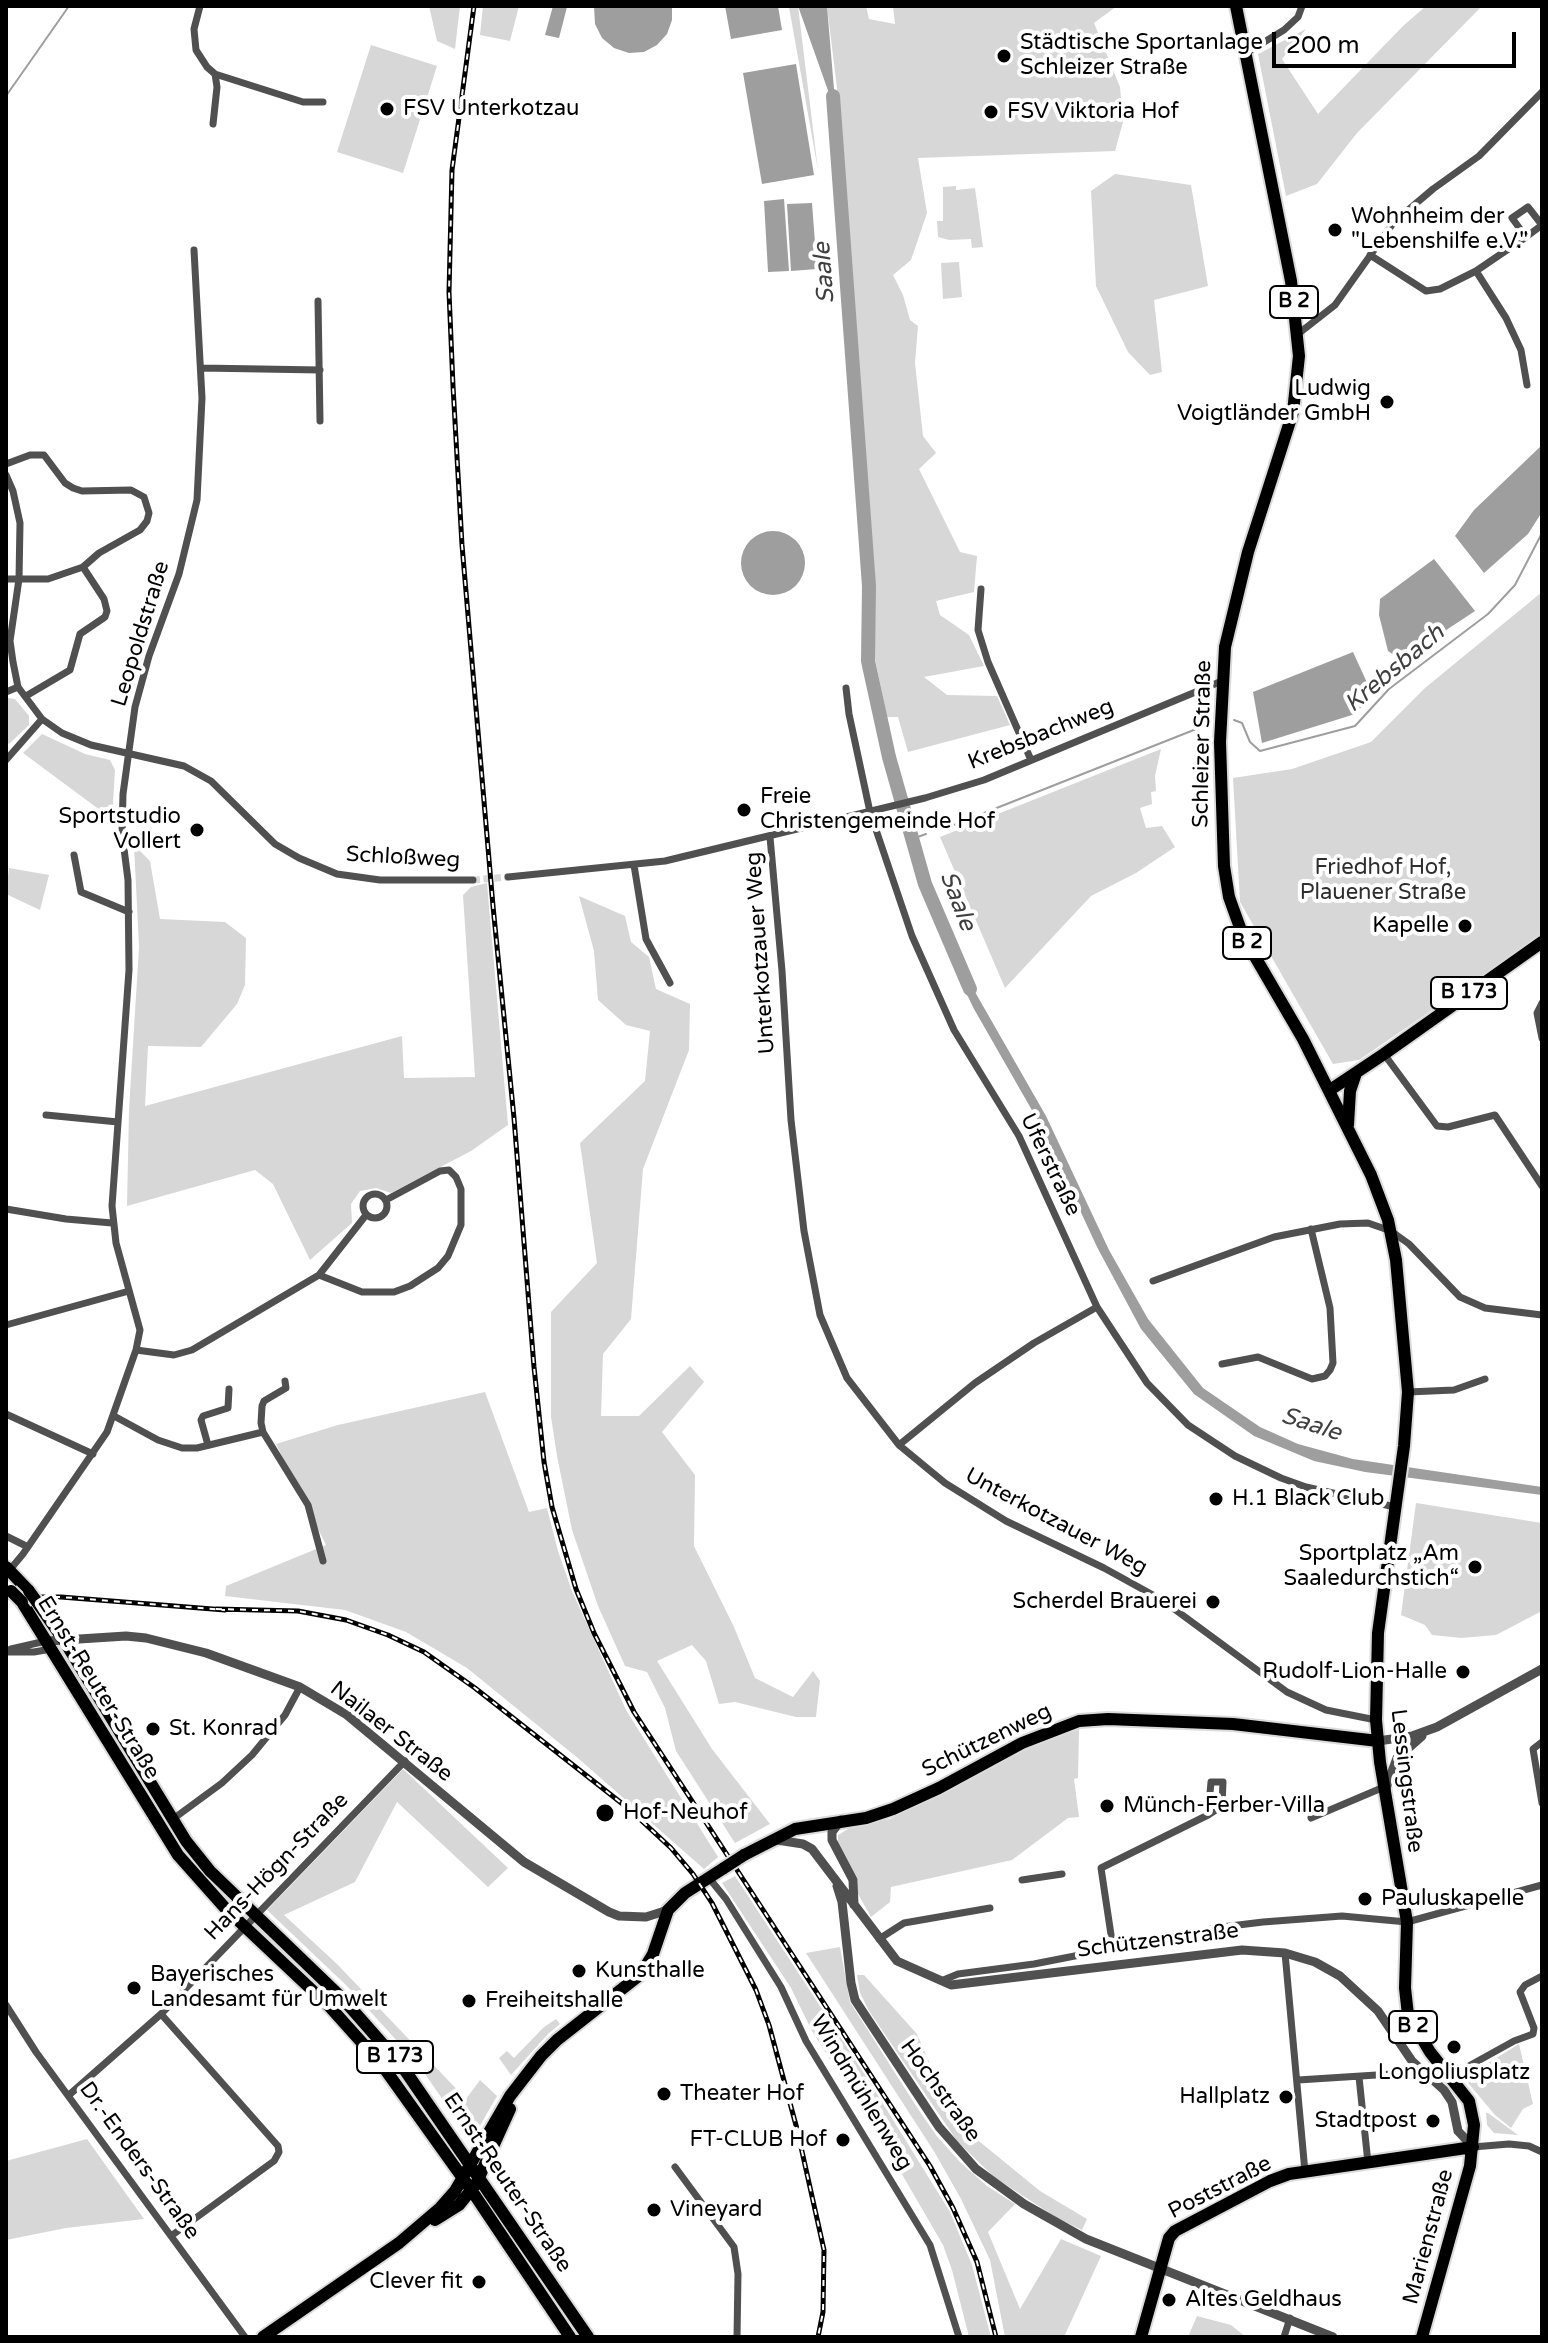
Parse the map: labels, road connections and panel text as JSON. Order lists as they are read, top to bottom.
{
  "streets": {
    "main road": [
      "B 2",
      "Schleizer Straße",
      "B 173",
      "Ernst-Reuter-Straße",
      "Schützenweg",
      "Lessingstraße",
      "Poststraße",
      "Marienstraße"
    ],
    "street": [
      "Leopoldstraße",
      "Krebsbachweg",
      "Schloßweg",
      "Unterkotzauer Weg",
      "Uferstraße",
      "Nailaer Straße",
      "Hans-Högn-Straße",
      "Schützenstraße",
      "Hochstraße",
      "Windmühlenweg",
      "Dr.-Enders-Straße"
    ]
  },
  "crossings": [
    ["B 2", "Schleizer Straße"],
    ["B 2", "Uferstraße"],
    ["B 2", "Lessingstraße"],
    ["Leopoldstraße", "Schloßweg"],
    ["Leopoldstraße", "Ernst-Reuter-Straße"],
    ["Krebsbachweg", "Schleizer Straße"],
    ["Krebsbachweg", "Uferstraße"],
    ["Schleizer Straße", "B 173"],
    ["Unterkotzauer Weg", "Lessingstraße"],
    ["Uferstraße", "Lessingstraße"],
    ["Ernst-Reuter-Straße", "Nailaer Straße"],
    ["Ernst-Reuter-Straße", "Hans-Högn-Straße"],
    ["Nailaer Straße", "Hans-Högn-Straße"],
    ["Schützenweg", "Lessingstraße"],
    ["Schützenweg", "Schützenstraße"],
    ["Lessingstraße", "Schützenstraße"],
    ["Lessingstraße", "Poststraße"],
    ["Lessingstraße", "Marienstraße"],
    ["Hans-Högn-Straße", "Dr.-Enders-Straße"],
    ["Schützenstraße", "Hochstraße"],
    ["Schützenstraße", "Poststraße"],
    ["Schützenstraße", "Marienstraße"],
    ["Hochstraße", "Poststraße"],
    ["Poststraße", "Marienstraße"]
  ],
  "water": ["Saale", "Krebsbach"],
  "parks": ["Friedhof Hof, Plauener Straße"],
  "places": [
    "Städtische Sportanlage Schleizer Straße",
    "FSV Unterkotzau",
    "FSV Viktoria Hof",
    "Wohnheim der \"Lebenshilfe e.V.\"",
    "Ludwig Voigtländer GmbH",
    "Freie Christengemeinde Hof",
    "Sportstudio Vollert",
    "Kapelle",
    "H.1 Black Club",
    "Sportplatz „Am Saaledurchstich“",
    "Scherdel Brauerei",
    "Rudolf-Lion-Halle",
    "St. Konrad",
    "Münch-Ferber-Villa",
    "Hof-Neuhof",
    "Pauluskapelle",
    "Kunsthalle",
    "Bayerisches Landesamt für Umwelt",
    "Freiheitshalle",
    "Longoliusplatz",
    "Theater Hof",
    "Hallplatz",
    "Stadtpost",
    "FT-CLUB Hof",
    "Vineyard",
    "Clever fit",
    "Altes Geldhaus"
  ],
  "scale_bar": "200 m"
}
